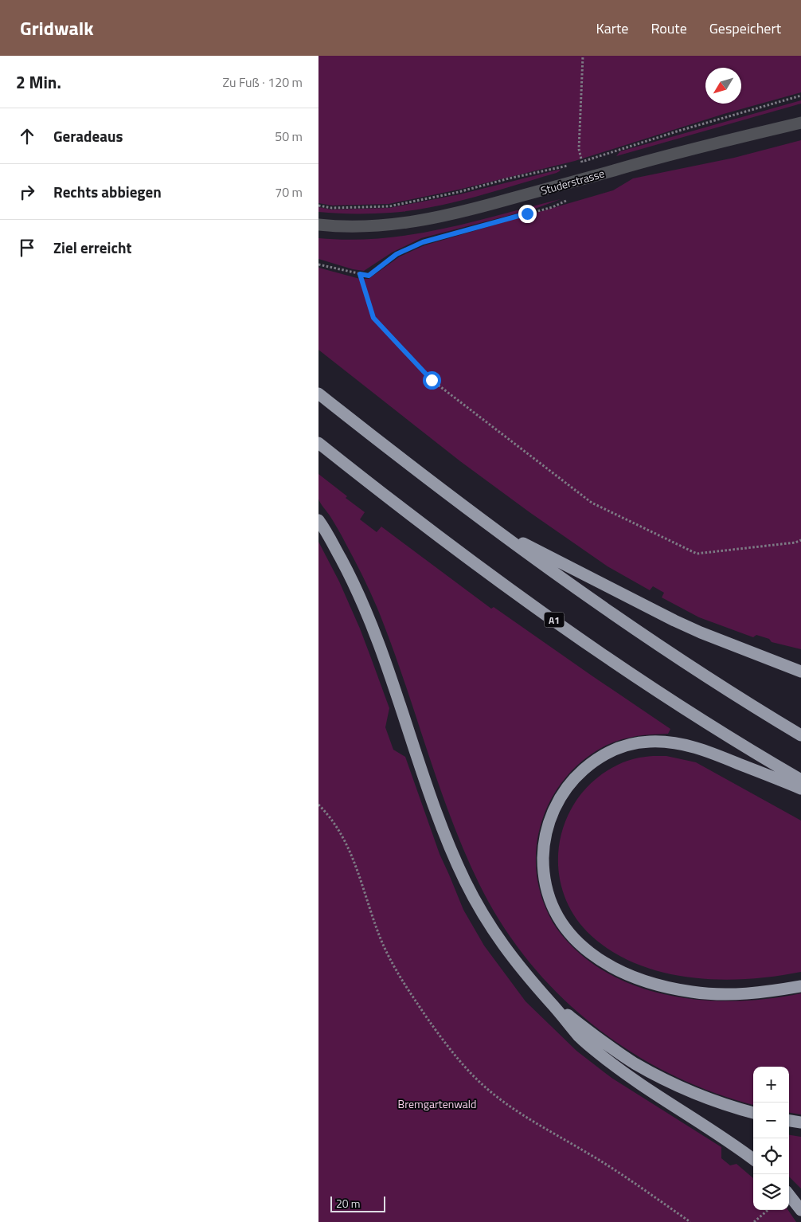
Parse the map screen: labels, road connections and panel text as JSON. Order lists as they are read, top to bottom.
{
  "streets": {
    "highway": ["A1"],
    "street": ["Studerstrasse"]
  },
  "parks": ["Bremgartenwald"],
  "scale_bar": "20 m",
  "north": "bottom left",
  "page": {
    "header": "Gridwalk",
    "nav": ["Karte", "Route", "Gespeichert"],
    "heading": ["2 Min.", "Zu Fuß · 120 m"],
    "list": [
      ["Geradeaus", "50 m"],
      ["Rechts abbiegen", "70 m"],
      "Ziel erreicht"
    ],
    "map_buttons": ["+", "−"],
    "scale": "20 m"
  }
}
